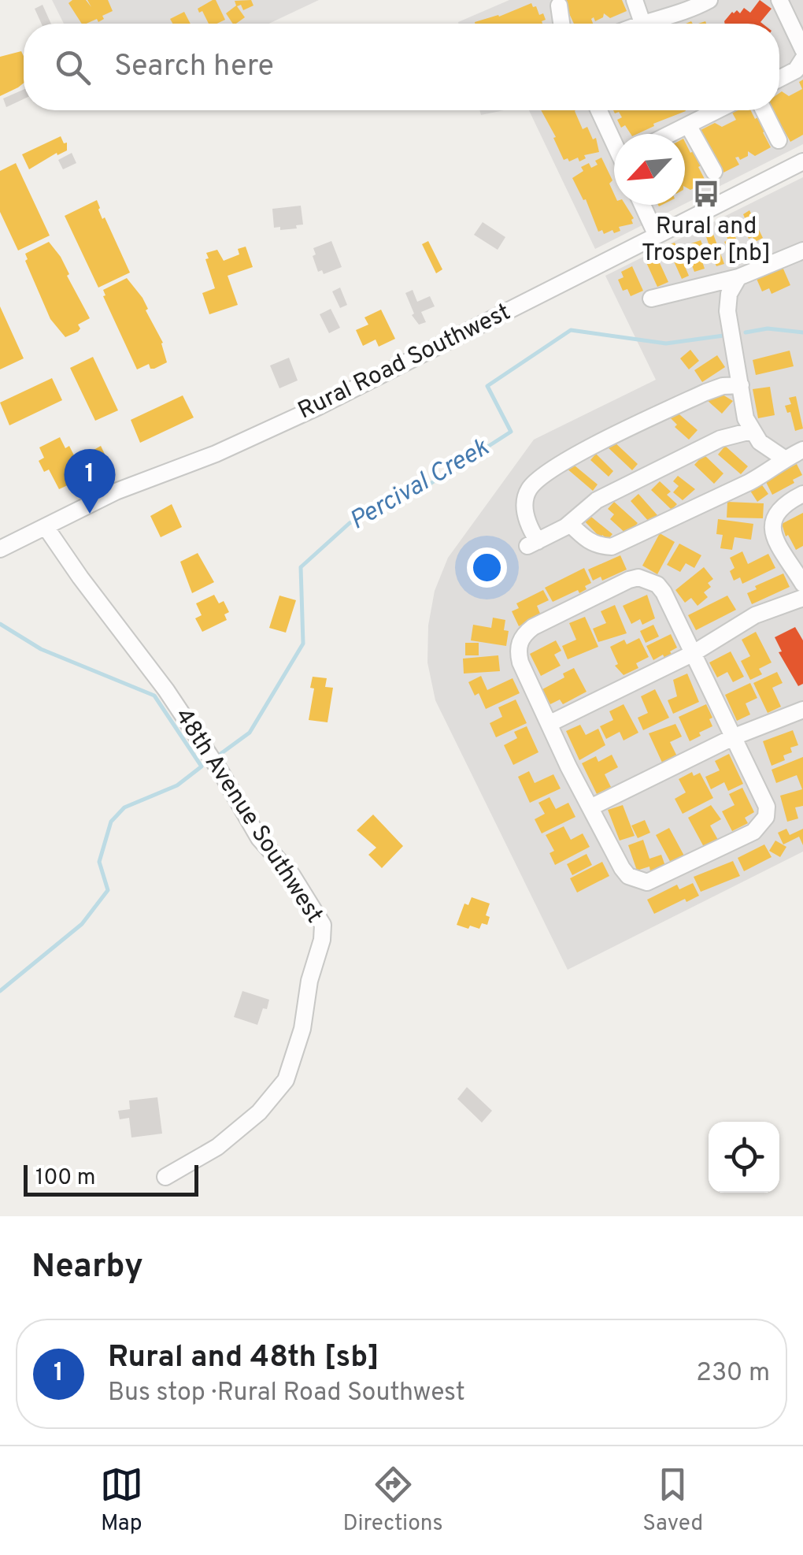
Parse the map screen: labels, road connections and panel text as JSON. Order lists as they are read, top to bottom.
{
  "streets": {
    "street": ["Rural Road Southwest", "48th Avenue Southwest"]
  },
  "crossings": [
    ["Rural Road Southwest", "48th Avenue Southwest"]
  ],
  "water": ["Percival Creek"],
  "places": {
    "bus stop": ["Rural and Trosper [nb]"]
  },
  "scale_bar": "100 m",
  "north": "bottom left",
  "page": {
    "search": "Search here",
    "pins": "1",
    "scale": "100 m",
    "heading": "Nearby",
    "list": [
      {
        "mark": "1",
        "name": "Rural and 48th [sb]",
        "note": "Bus stop · Rural Road Southwest",
        "value": "230 m"
      }
    ],
    "nav": ["Map", "Directions", "Saved"]
  }
}
